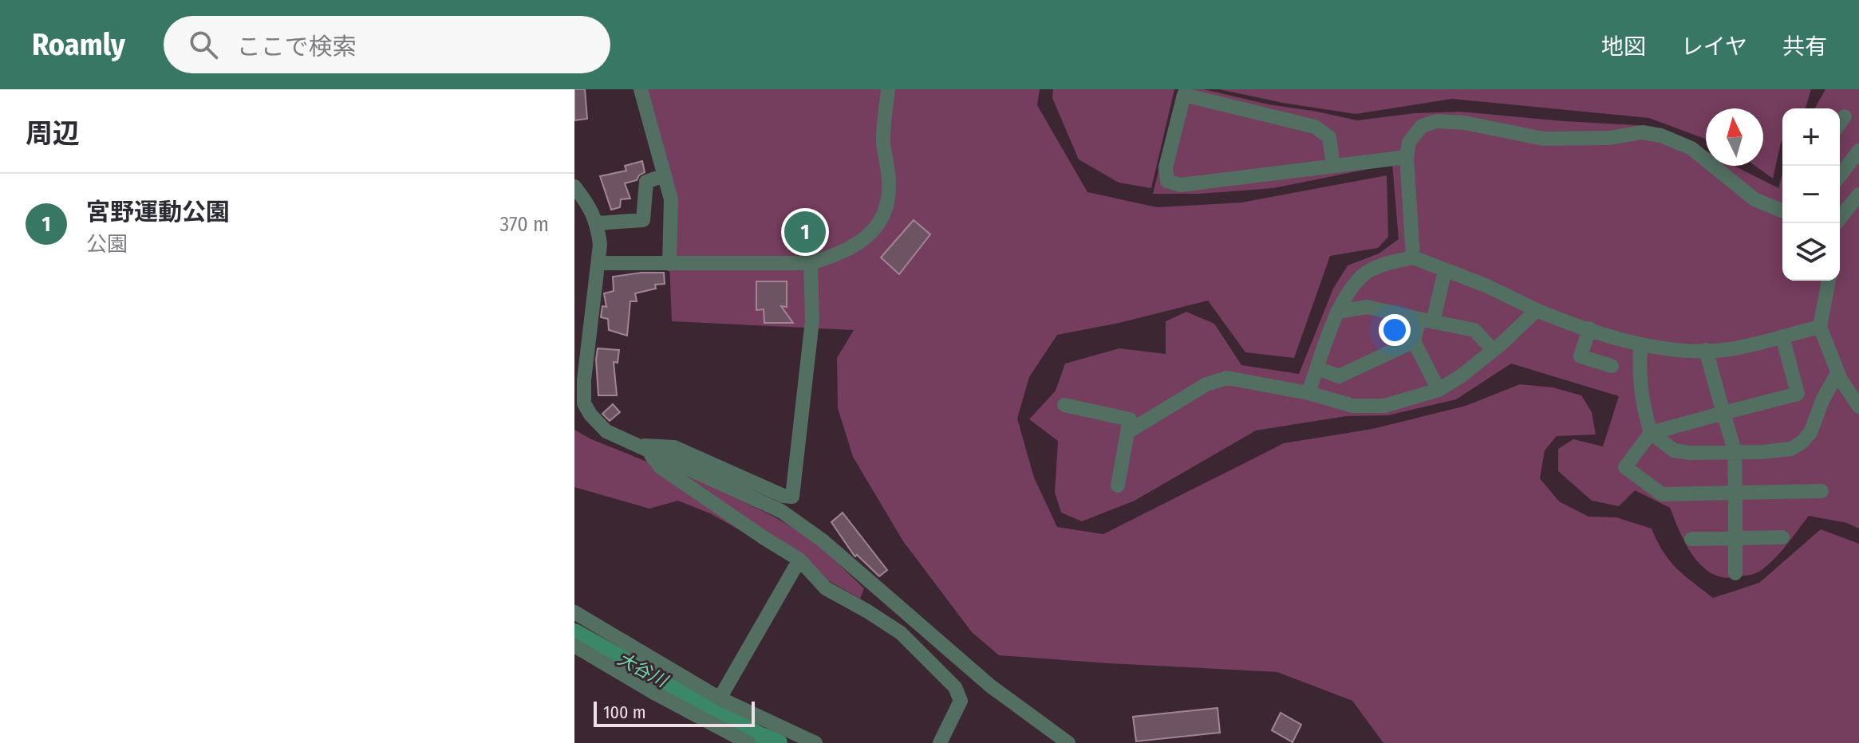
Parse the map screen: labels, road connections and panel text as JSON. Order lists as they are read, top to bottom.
{
  "water": ["大谷川"],
  "scale_bar": "100 m",
  "north": "top",
  "page": {
    "header": "Roamly",
    "search": "ここで検索",
    "nav": ["地図", "レイヤ", "共有"],
    "heading": "周辺",
    "map_buttons": ["+", "−"],
    "list": [
      {
        "mark": "1",
        "name": "宮野運動公園",
        "note": "公園",
        "value": "370 m"
      }
    ],
    "pins": "1",
    "scale": "100 m"
  }
}
